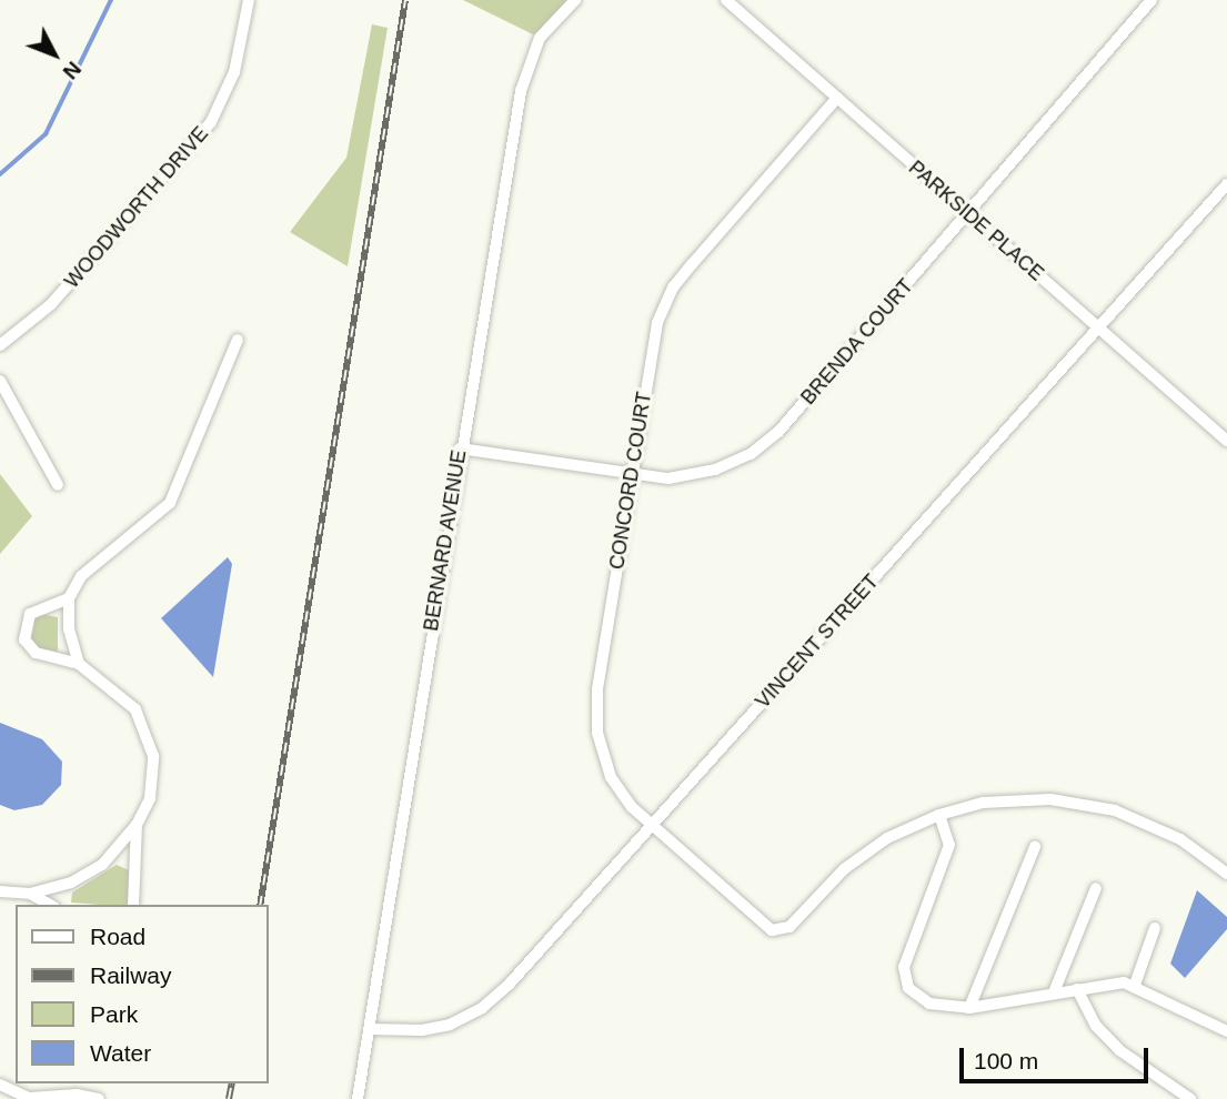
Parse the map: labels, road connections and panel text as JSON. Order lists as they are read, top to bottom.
{
  "streets": {
    "street": [
      "WOODWORTH DRIVE",
      "PARKSIDE PLACE",
      "BRENDA COURT",
      "CONCORD COURT",
      "BERNARD AVENUE",
      "VINCENT STREET"
    ]
  },
  "crossings": [
    ["PARKSIDE PLACE", "BRENDA COURT"],
    ["PARKSIDE PLACE", "CONCORD COURT"],
    ["PARKSIDE PLACE", "VINCENT STREET"],
    ["BRENDA COURT", "CONCORD COURT"],
    ["BRENDA COURT", "BERNARD AVENUE"],
    ["CONCORD COURT", "VINCENT STREET"],
    ["BERNARD AVENUE", "VINCENT STREET"]
  ],
  "legend": [
    "Road",
    "Railway",
    "Park",
    "Water"
  ],
  "scale_bar": "100 m",
  "north": "bottom right"
}
